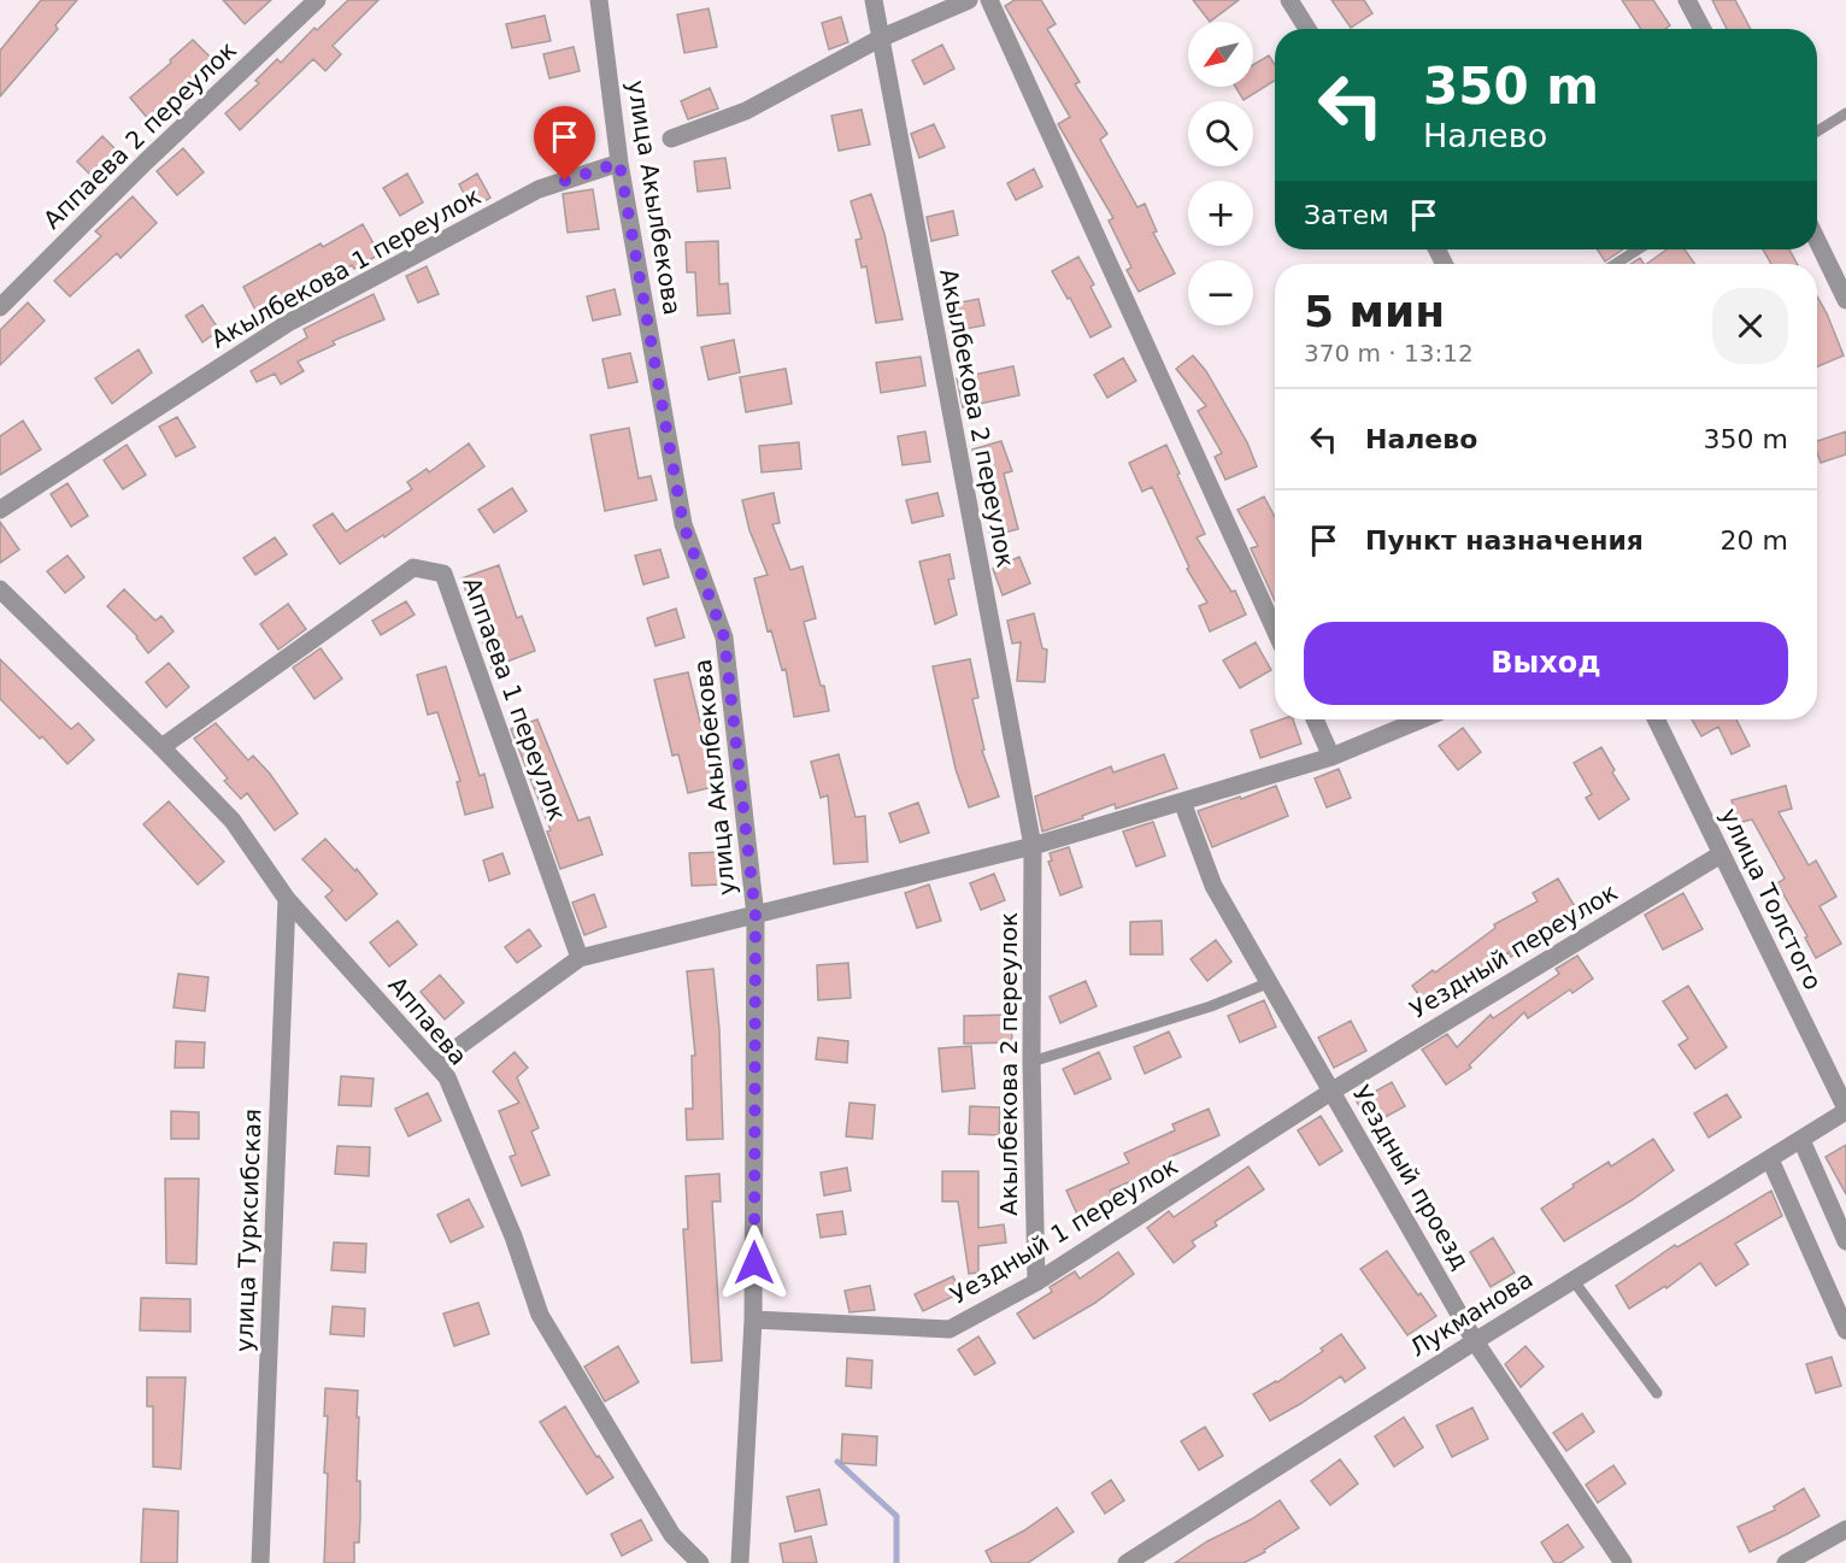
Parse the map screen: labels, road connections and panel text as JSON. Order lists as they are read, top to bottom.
{
  "streets": {
    "street": [
      "Аппаева 2 переулок",
      "улица Акылбекова",
      "Акылбекова 1 переулок",
      "Акылбекова 2 переулок",
      "Аппаева 1 переулок",
      "улица Толстого",
      "Уездный переулок",
      "Аппаева",
      "Уездный проезд",
      "улица Турксибская",
      "Уездный 1 переулок",
      "Лукманова"
    ]
  },
  "crossings": [
    ["улица Акылбекова", "Акылбекова 1 переулок"],
    ["улица Акылбекова", "Уездный 1 переулок"],
    ["Акылбекова 2 переулок", "Уездный 1 переулок"],
    ["Аппаева 1 переулок", "Аппаева"],
    ["улица Толстого", "Уездный переулок"],
    ["улица Толстого", "Лукманова"],
    ["Уездный переулок", "Уездный проезд"],
    ["Уездный переулок", "Уездный 1 переулок"],
    ["Аппаева", "улица Турксибская"],
    ["Уездный проезд", "Уездный 1 переулок"],
    ["Уездный проезд", "Лукманова"]
  ],
  "north": "bottom left",
  "page": {
    "map_buttons": ["+", "−"],
    "turn": ["350 m", "Налево"],
    "then": "Затем",
    "heading": ["5 мин", "370 m · 13:12"],
    "list": [
      {
        "name": "Налево",
        "value": "350 m"
      },
      {
        "name": "Пункт назначения",
        "value": "20 m"
      }
    ],
    "buttons": "Выход"
  }
}
